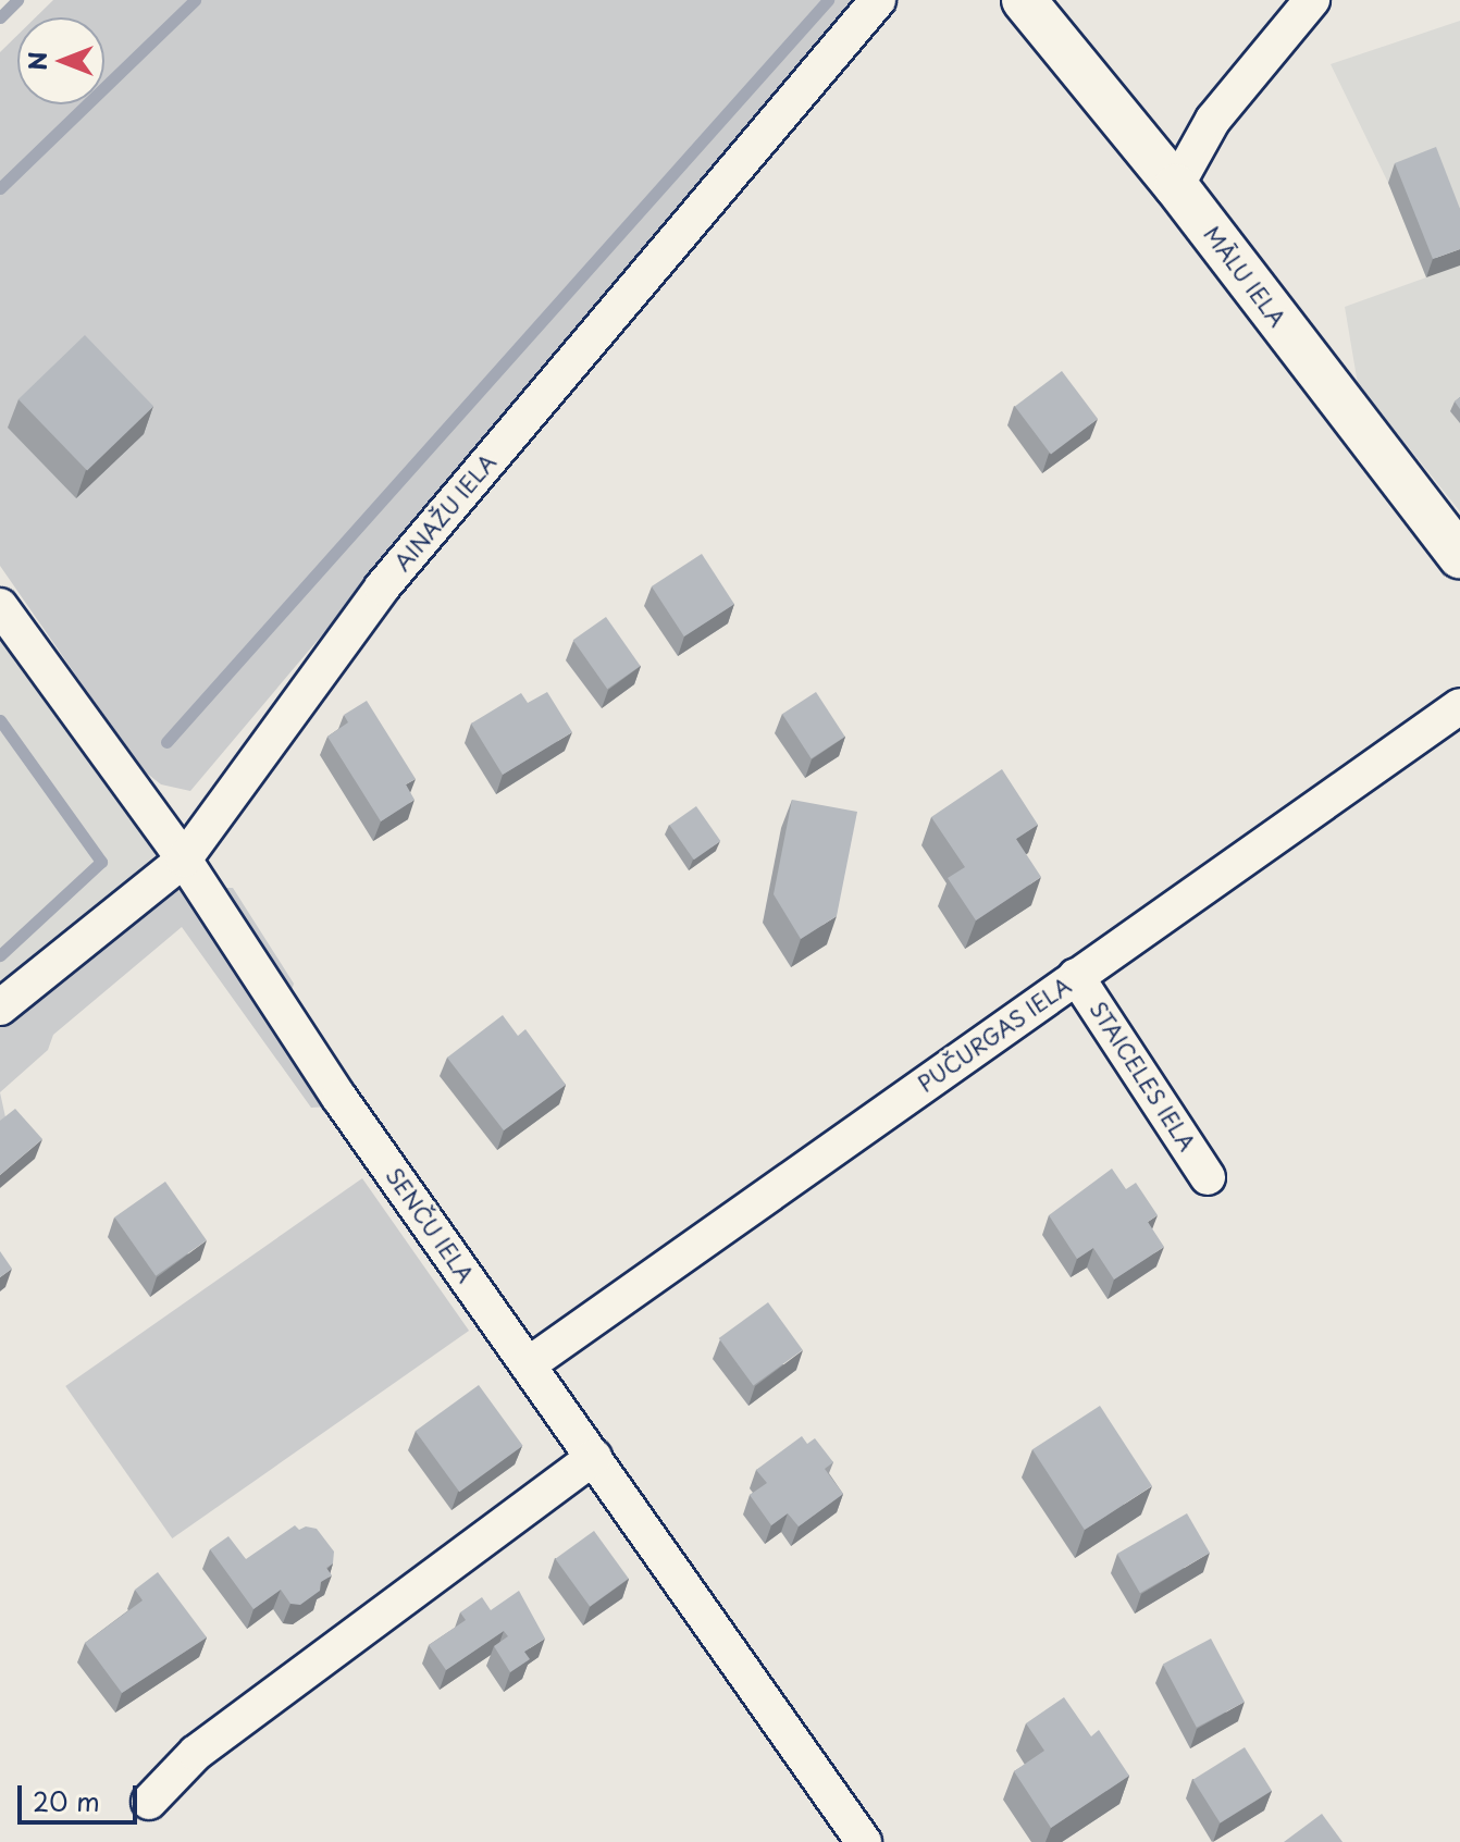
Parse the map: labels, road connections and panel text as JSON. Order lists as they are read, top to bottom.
{
  "streets": {
    "street": [
      "MĀLU IELA",
      "AINAŽU IELA",
      "PUČURGAS IELA",
      "STAICELES IELA",
      "SENČU IELA"
    ]
  },
  "crossings": [
    ["AINAŽU IELA", "SENČU IELA"],
    ["PUČURGAS IELA", "STAICELES IELA"],
    ["PUČURGAS IELA", "SENČU IELA"]
  ],
  "scale_bar": "20 m",
  "north": "left"
}
